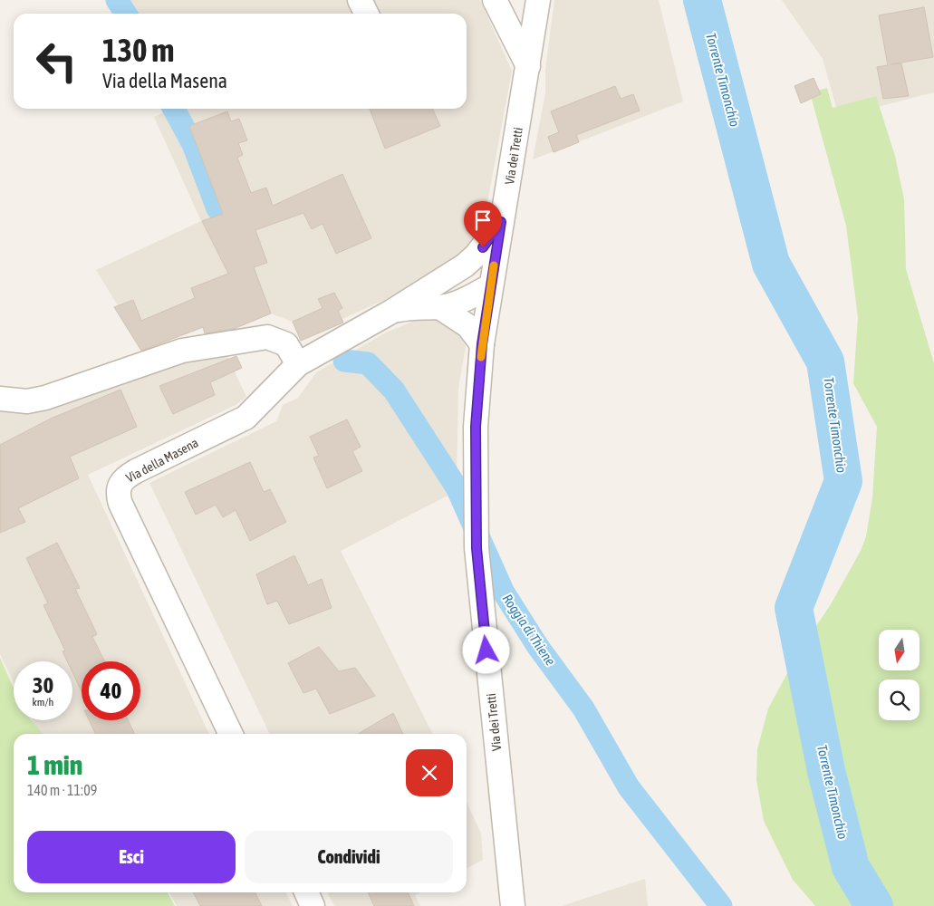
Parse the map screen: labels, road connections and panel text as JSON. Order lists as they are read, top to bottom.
{
  "streets": {
    "street": ["Via dei Tretti", "Via della Masena"]
  },
  "crossings": [
    ["Via dei Tretti", "Via della Masena"]
  ],
  "water": ["Torrente Timonchio", "Roggia di Thiene"],
  "north": "bottom",
  "page": {
    "turn": ["130 m", "Via della Masena"],
    "speed": "30 km/h",
    "limit": "40",
    "heading": ["1 min", "140 m · 11:09"],
    "buttons": ["Esci", "Condividi"]
  }
}
